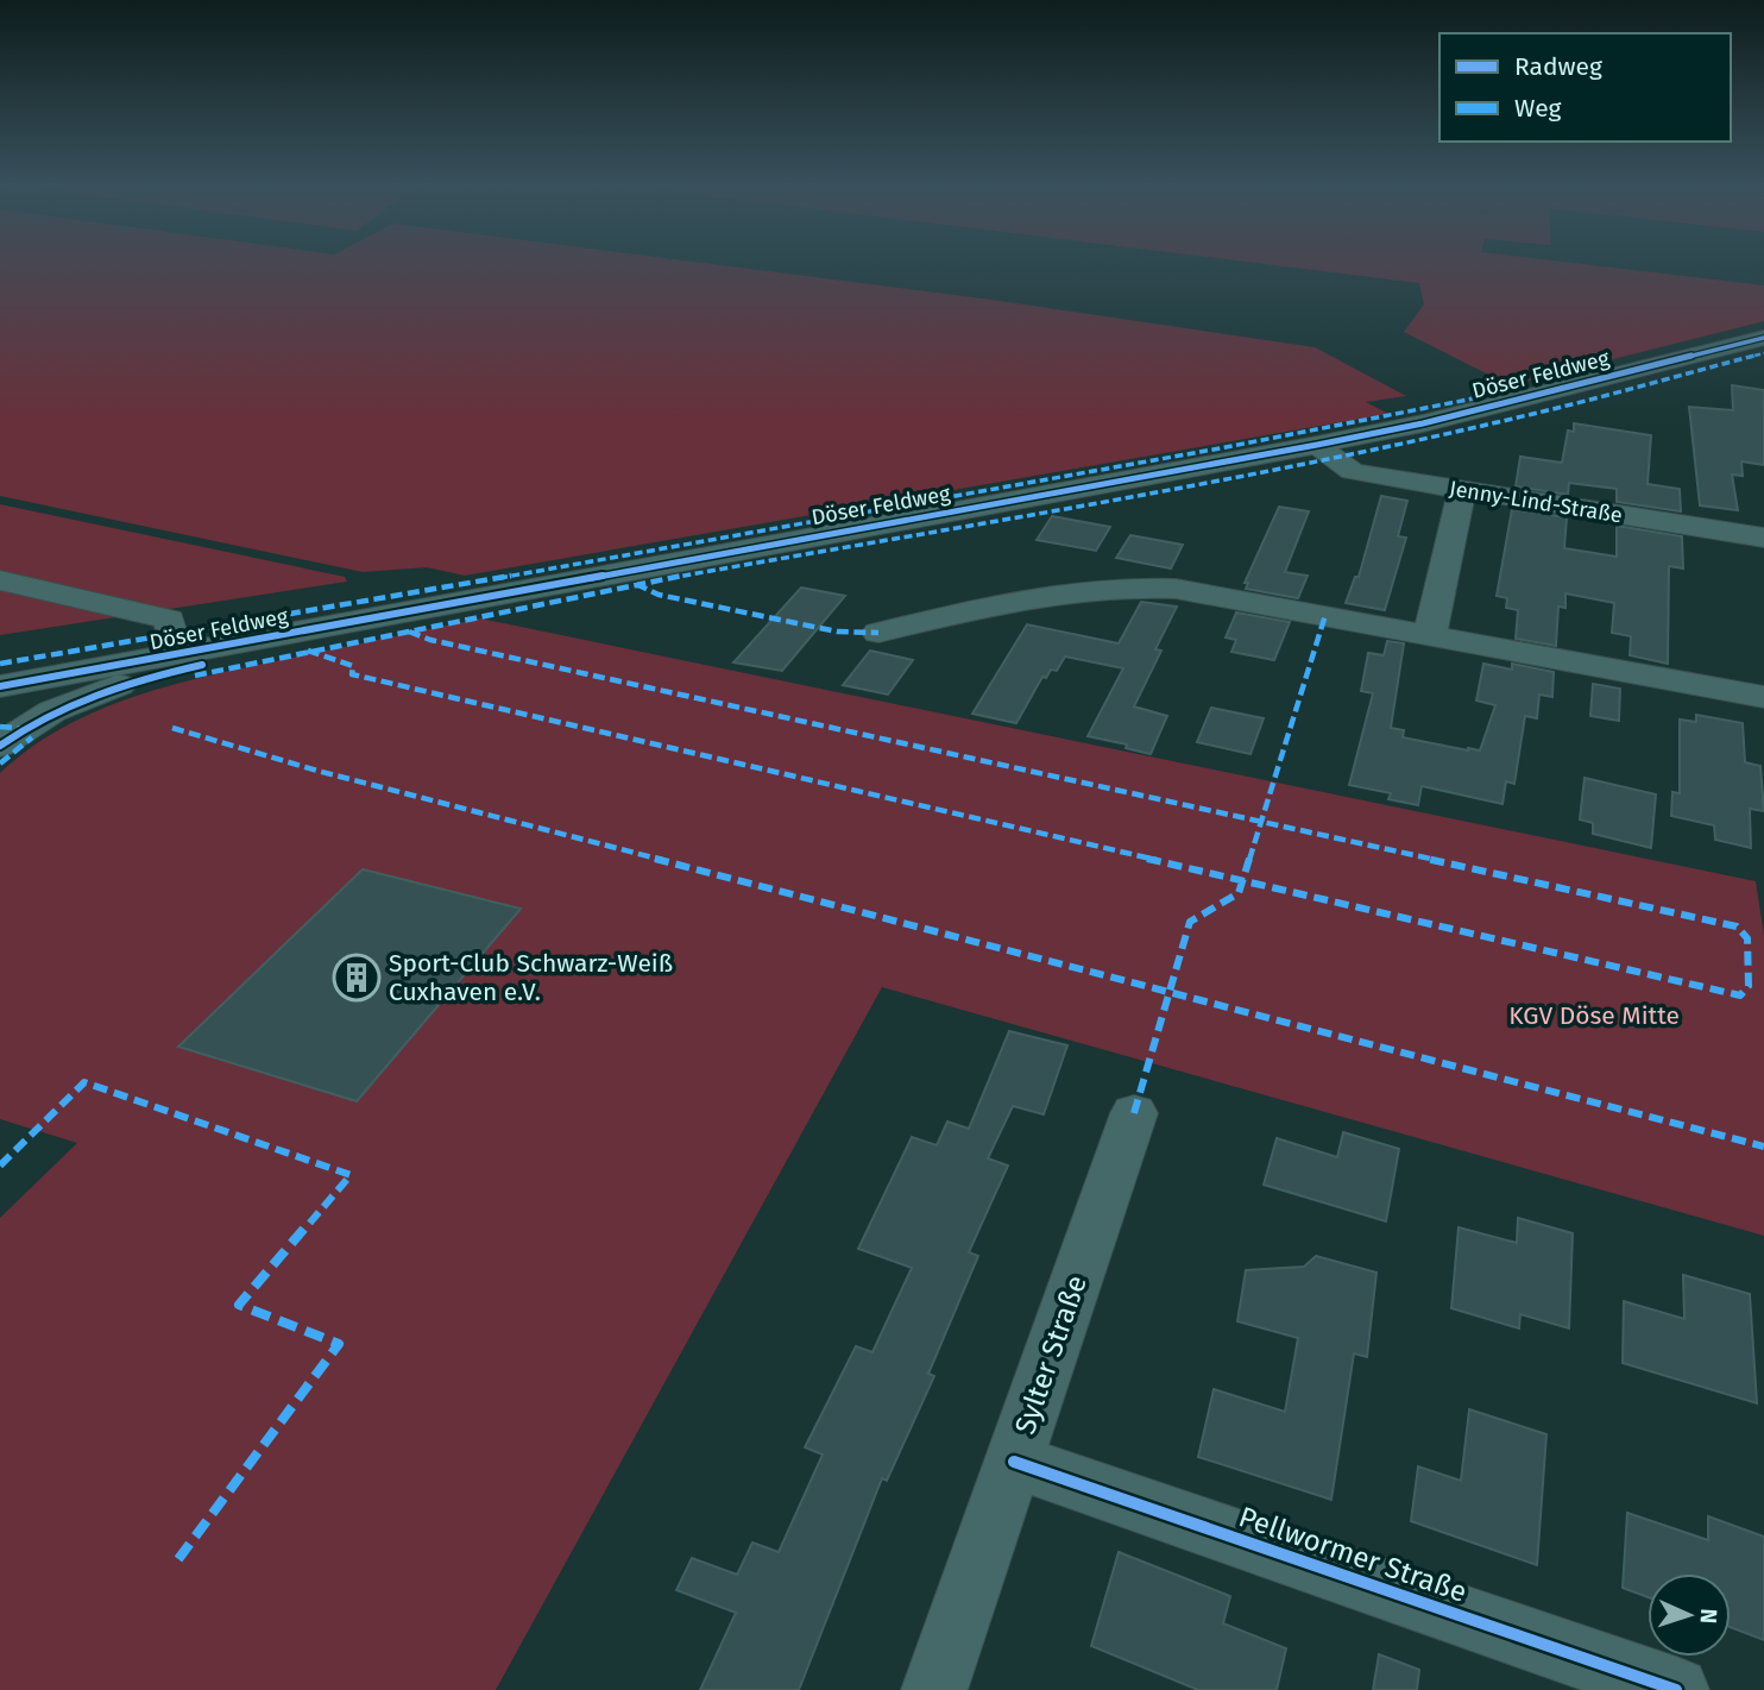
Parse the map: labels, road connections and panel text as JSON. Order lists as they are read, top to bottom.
{
  "streets": {
    "street": [
      "Döser Feldweg",
      "Jenny-Lind-Straße",
      "Sylter Straße",
      "Pellwormer Straße"
    ]
  },
  "crossings": [
    ["Döser Feldweg", "Jenny-Lind-Straße"],
    ["Sylter Straße", "Pellwormer Straße"]
  ],
  "parks": ["KGV Döse Mitte"],
  "places": {
    "building": ["Sport-Club Schwarz-Weiß Cuxhaven e.V."]
  },
  "legend": ["Radweg", "Weg"],
  "north": "right"
}
